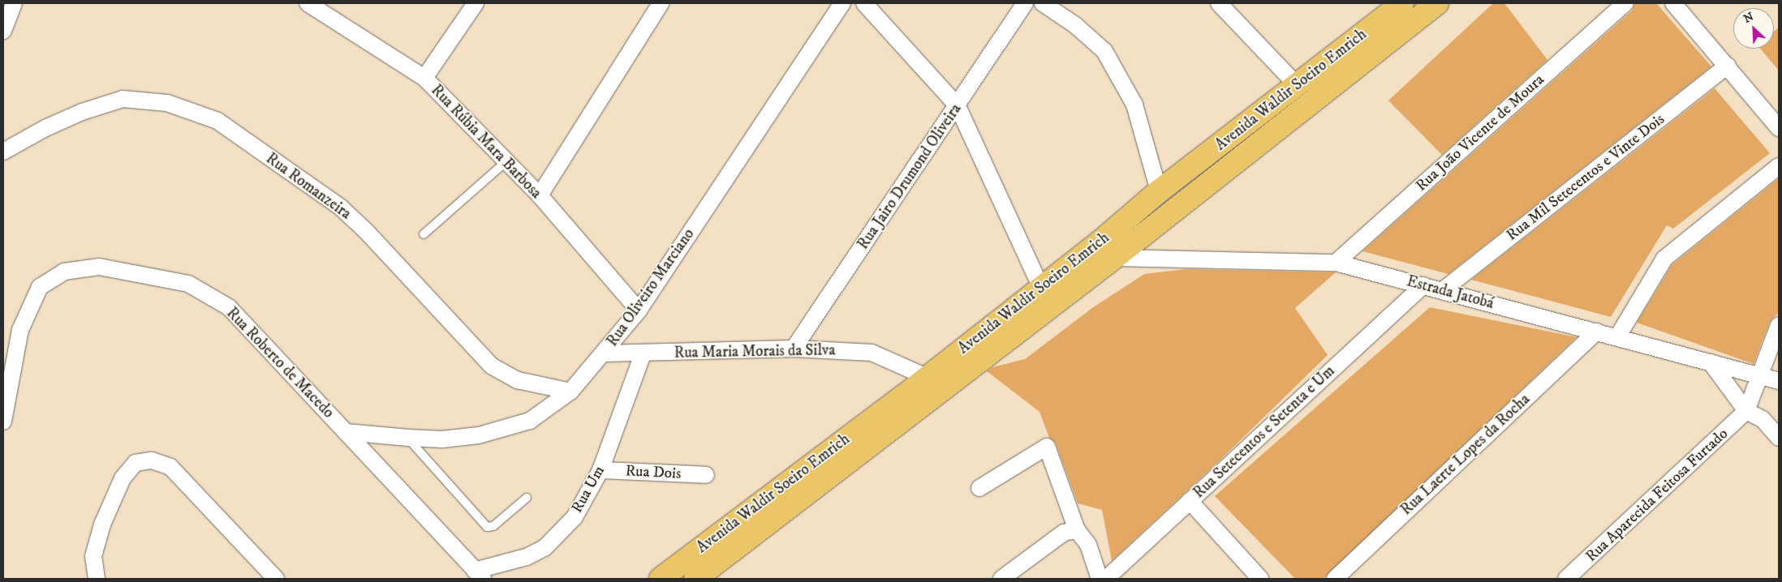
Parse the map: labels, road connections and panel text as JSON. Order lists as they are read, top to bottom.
{
  "streets": {
    "main road": ["Avenida Waldir Soeiro Emrich"],
    "street": [
      "Rua João Vicente de Moura",
      "Rua Rúbia Mara Barbosa",
      "Rua Jairo Drumond Oliveira",
      "Rua Mil Setecentos e Vinte Dois",
      "Rua Romanzeira",
      "Rua Oliveiro Marciano",
      "Estrada Jatobá",
      "Rua Maria Morais da Silva",
      "Rua Roberto de Macedo",
      "Rua Setecentos e Setenta e Um",
      "Rua Laerte Lopes da Rocha",
      "Rua Dois",
      "Rua Um",
      "Rua Aparecida Feitosa Furtado"
    ]
  },
  "crossings": [
    ["Avenida Waldir Soeiro Emrich", "Estrada Jatobá"],
    ["Avenida Waldir Soeiro Emrich", "Rua Maria Morais da Silva"],
    ["Rua João Vicente de Moura", "Estrada Jatobá"],
    ["Rua Rúbia Mara Barbosa", "Rua Oliveiro Marciano"],
    ["Rua Jairo Drumond Oliveira", "Rua Maria Morais da Silva"],
    ["Rua Mil Setecentos e Vinte Dois", "Estrada Jatobá"],
    ["Rua Romanzeira", "Rua Oliveiro Marciano"],
    ["Rua Oliveiro Marciano", "Rua Maria Morais da Silva"],
    ["Rua Oliveiro Marciano", "Rua Roberto de Macedo"],
    ["Estrada Jatobá", "Rua Setecentos e Setenta e Um"],
    ["Estrada Jatobá", "Rua Laerte Lopes da Rocha"],
    ["Estrada Jatobá", "Rua Aparecida Feitosa Furtado"],
    ["Rua Maria Morais da Silva", "Rua Um"],
    ["Rua Roberto de Macedo", "Rua Um"],
    ["Rua Dois", "Rua Um"]
  ],
  "north": "top left"
}
